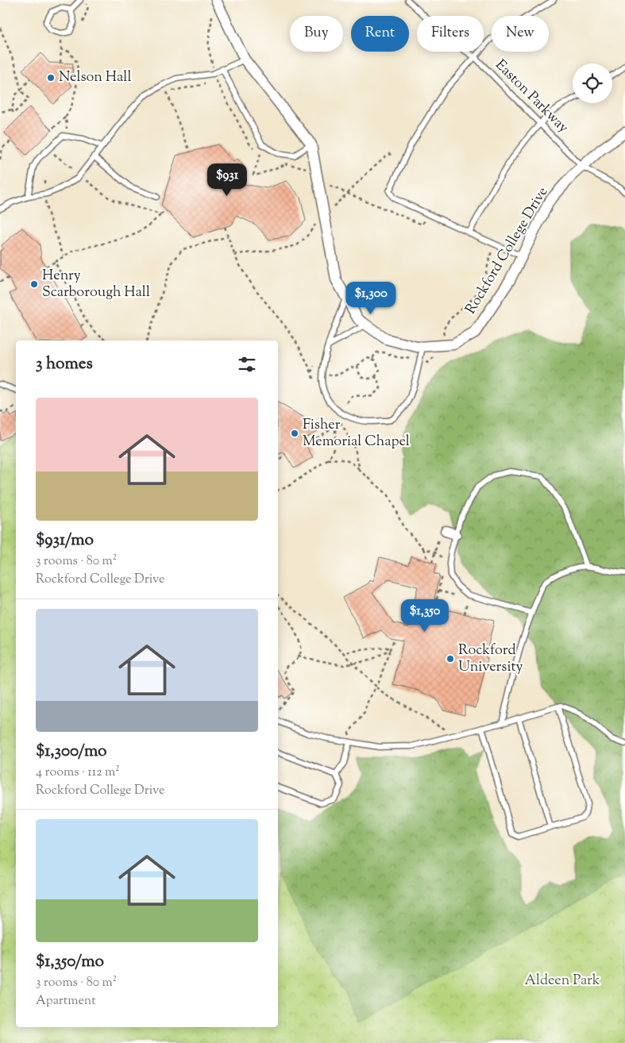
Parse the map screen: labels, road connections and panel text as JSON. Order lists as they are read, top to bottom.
{
  "streets": {
    "street": ["Rockford College Drive"],
    "lane": ["Easton Parkway"]
  },
  "crossings": [
    ["Easton Parkway", "Rockford College Drive"]
  ],
  "parks": ["Aldeen Park"],
  "places": [
    "Nelson Hall",
    "Henry Scarborough Hall",
    "Fisher Memorial Chapel",
    "Rockford University"
  ],
  "page": {
    "chip": [
      "Buy",
      "Rent",
      "Filters",
      "New"
    ],
    "price": ["$931", "$1,300", "$1,350"],
    "heading": "3 homes",
    "list": [
      {
        "name": "$931/mo",
        "note": "3 rooms · 80 m² · Rockford College Drive"
      },
      {
        "name": "$1,300/mo",
        "note": "4 rooms · 112 m² · Rockford College Drive"
      },
      {
        "name": "$1,350/mo",
        "note": "3 rooms · 80 m² · Apartment"
      }
    ]
  }
}
